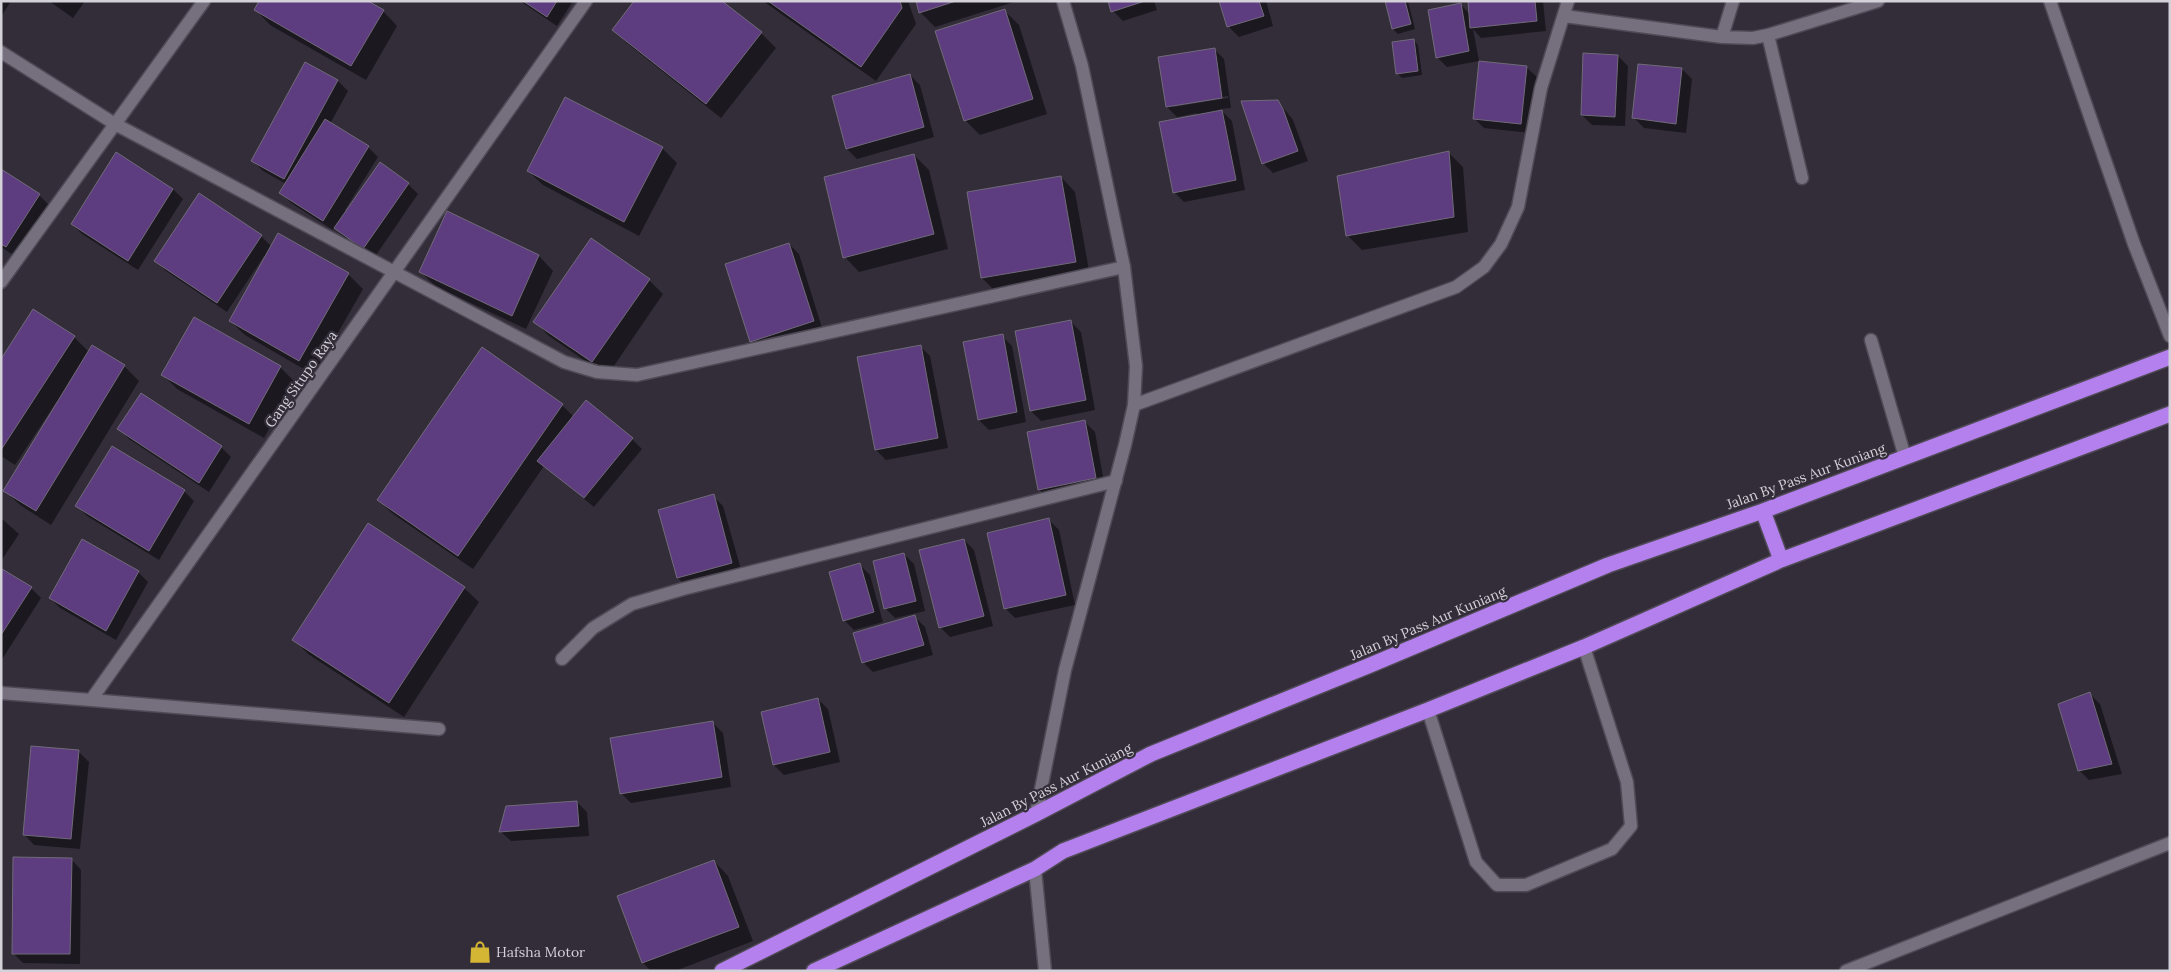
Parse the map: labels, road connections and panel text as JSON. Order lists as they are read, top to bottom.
{
  "streets": {
    "highway": ["Jalan By Pass Aur Kuniang"],
    "street": ["Gang Situpo Raya"]
  },
  "places": {
    "shop": ["Hafsha Motor"]
  }
}
